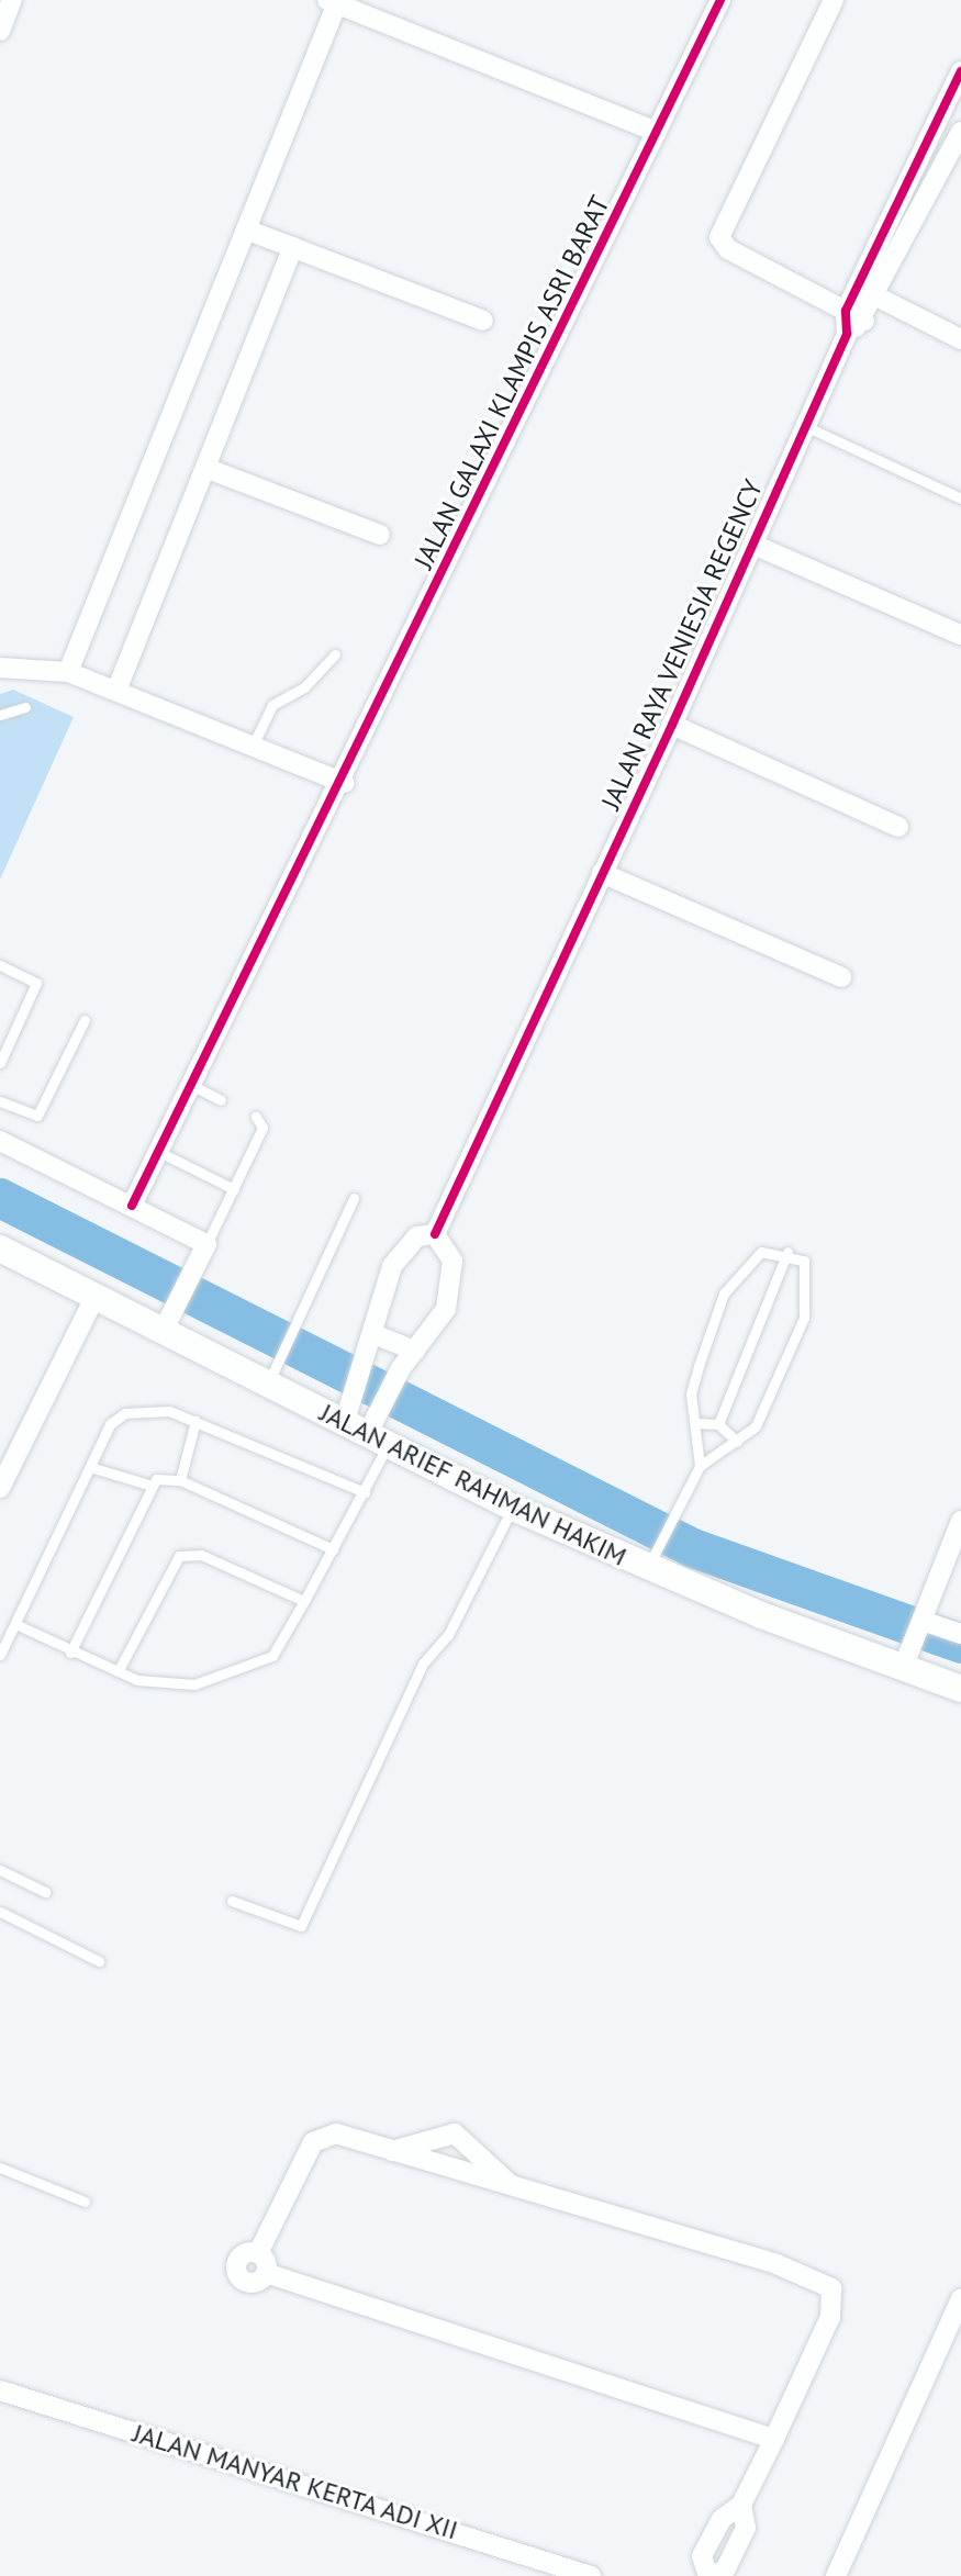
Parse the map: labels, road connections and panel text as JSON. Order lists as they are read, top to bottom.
{
  "streets": {
    "main road": ["JALAN ARIEF RAHMAN HAKIM"],
    "street": ["JALAN GALAXI KLAMPIS ASRI BARAT", "JALAN RAYA VENIESIA REGENCY", "JALAN MANYAR KERTA ADI XII"]
  }
}
